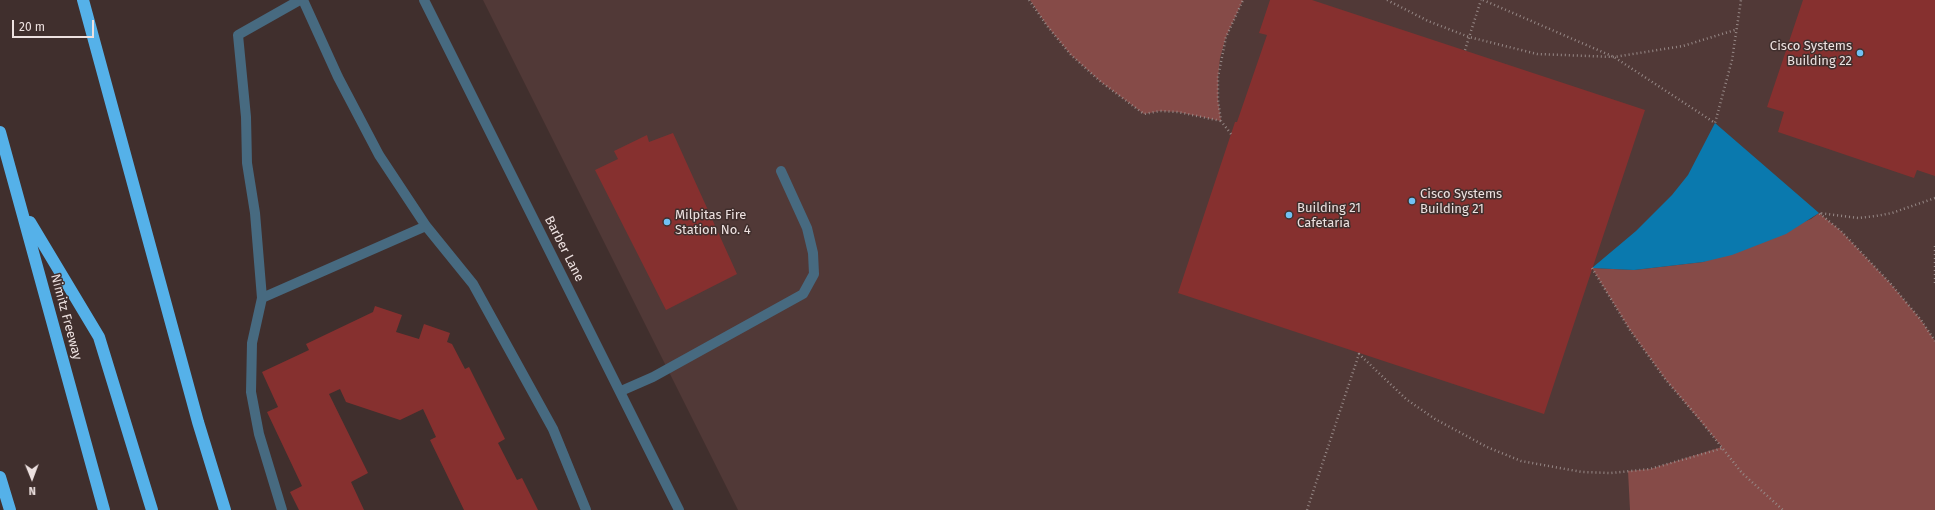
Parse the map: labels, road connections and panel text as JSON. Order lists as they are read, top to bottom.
{
  "streets": {
    "highway": ["Nimitz Freeway"],
    "street": ["Barber Lane"]
  },
  "places": [
    "Cisco Systems Building 22",
    "Cisco Systems Building 21",
    "Building 21 Cafetaria",
    "Milpitas Fire Station No. 4"
  ],
  "scale_bar": "20 m",
  "north": "bottom"
}
